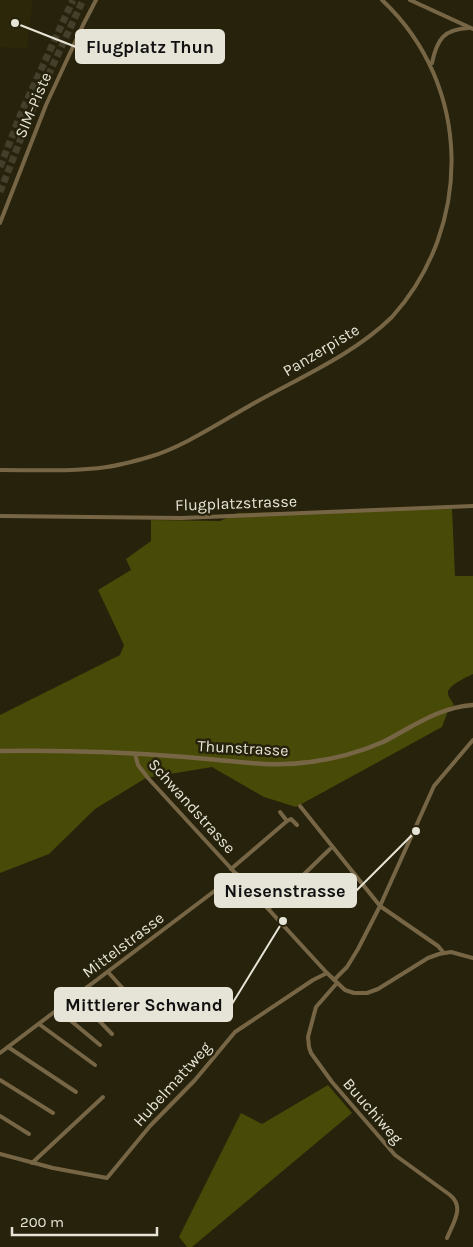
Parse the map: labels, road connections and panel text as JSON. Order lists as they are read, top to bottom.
{
  "streets": {
    "street": [
      "SIM-Piste",
      "Panzerpiste",
      "Flugplatzstrasse",
      "Thunstrasse",
      "Schwandstrasse",
      "Mittelstrasse",
      "Hubelmattweg",
      "Buuchiweg"
    ]
  },
  "crossings": [
    ["Thunstrasse", "Schwandstrasse"],
    ["Schwandstrasse", "Mittelstrasse"],
    ["Schwandstrasse", "Hubelmattweg"],
    ["Schwandstrasse", "Buuchiweg"]
  ],
  "places": ["Flugplatz Thun", "Niesenstrasse", "Mittlerer Schwand"],
  "scale_bar": "200 m"
}
